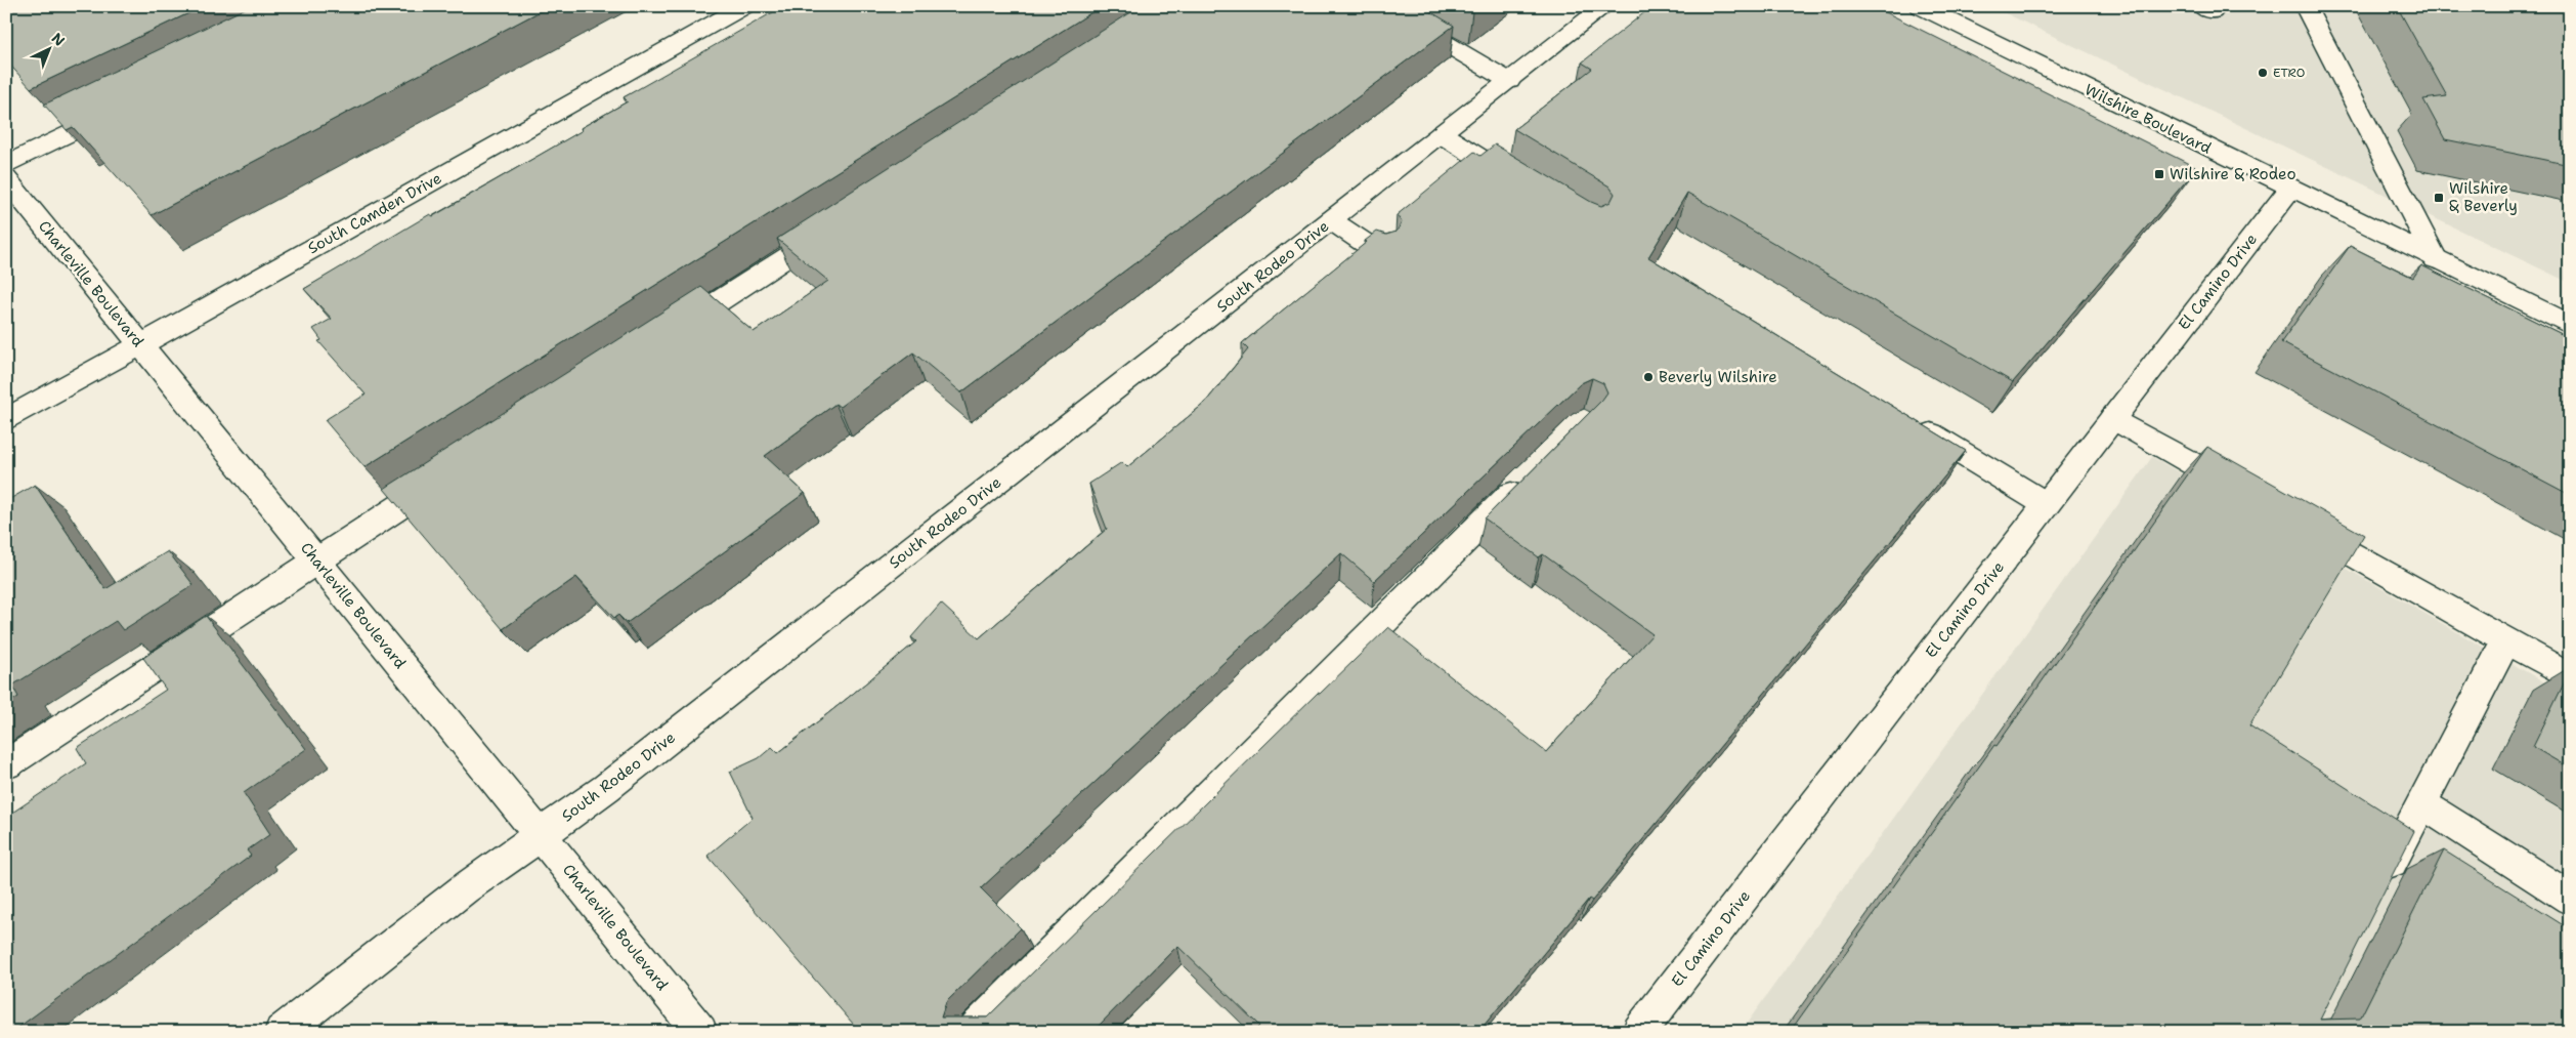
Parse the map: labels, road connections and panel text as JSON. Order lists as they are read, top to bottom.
{
  "streets": {
    "street": [
      "Wilshire Boulevard",
      "South Camden Drive",
      "South Rodeo Drive",
      "El Camino Drive",
      "Charleville Boulevard"
    ]
  },
  "crossings": [
    ["Wilshire Boulevard", "El Camino Drive"],
    ["South Camden Drive", "Charleville Boulevard"],
    ["South Rodeo Drive", "Charleville Boulevard"]
  ],
  "places": {
    "other": ["ETRO", "Beverly Wilshire"],
    "transit": ["Wilshire & Rodeo", "Wilshire & Beverly"]
  },
  "north": "top right"
}
